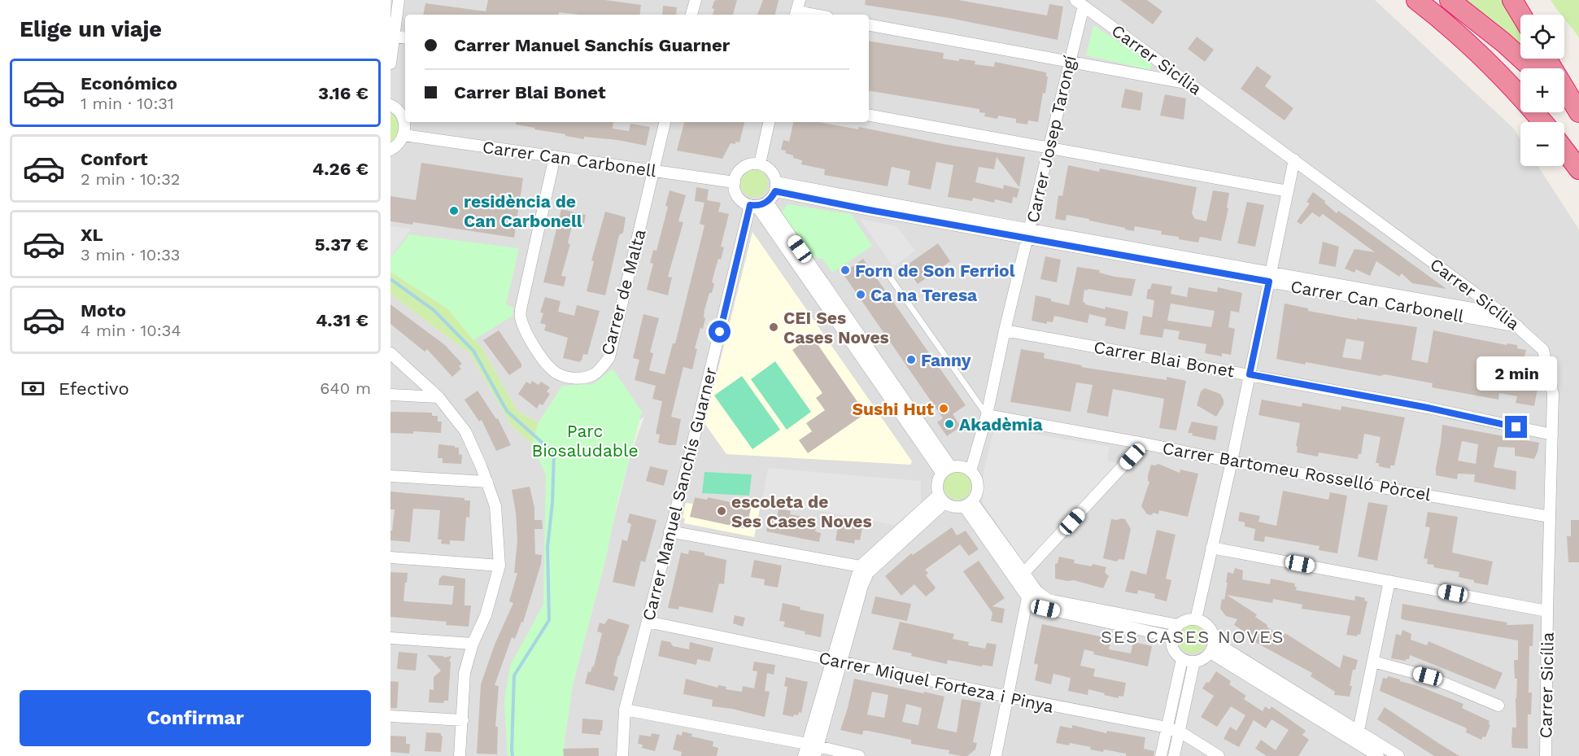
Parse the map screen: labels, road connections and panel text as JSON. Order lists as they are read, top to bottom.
{
  "streets": {
    "street": [
      "Carrer Sicília",
      "Carrer Josep Tarongí",
      "Carrer Can Carbonell",
      "Carrer de Malta",
      "Carrer Blai Bonet",
      "Carrer Bartomeu Rosselló Pòrcel",
      "Carrer Manuel Sanchís Guarner",
      "Carrer Miquel Forteza i Pinya"
    ]
  },
  "crossings": [
    ["Carrer Sicília", "Carrer Josep Tarongí"],
    ["Carrer Sicília", "Carrer Can Carbonell"],
    ["Carrer Sicília", "Carrer Blai Bonet"],
    ["Carrer Sicília", "Carrer Bartomeu Rosselló Pòrcel"],
    ["Carrer Josep Tarongí", "Carrer Can Carbonell"],
    ["Carrer Josep Tarongí", "Carrer Blai Bonet"],
    ["Carrer Josep Tarongí", "Carrer Bartomeu Rosselló Pòrcel"],
    ["Carrer Can Carbonell", "Carrer de Malta"],
    ["Carrer Can Carbonell", "Carrer Manuel Sanchís Guarner"],
    ["Carrer Manuel Sanchís Guarner", "Carrer Miquel Forteza i Pinya"]
  ],
  "districts": ["SES CASES NOVES"],
  "parks": ["Parc Biosaludable"],
  "places": [
    "residència de Can Carbonell",
    "Forn de Son Ferriol",
    "Ca na Teresa",
    "CEI Ses Cases Noves",
    "Fanny",
    "Sushi Hut",
    "Akadèmia",
    "escoleta de Ses Cases Noves"
  ],
  "page": {
    "heading": "Elige un viaje",
    "map_buttons": ["+", "−"],
    "banner": ["Carrer Manuel Sanchís Guarner", "Carrer Blai Bonet"],
    "list": [
      {
        "name": "Económico",
        "note": "1 min · 10:31",
        "value": "3.16 €"
      },
      {
        "name": "Confort",
        "note": "2 min · 10:32",
        "value": "4.26 €"
      },
      {
        "name": "XL",
        "note": "3 min · 10:33",
        "value": "5.37 €"
      },
      {
        "name": "Moto",
        "note": "4 min · 10:34",
        "value": "4.31 €"
      }
    ],
    "bubble": "2 min",
    "pay": ["Efectivo", "640 m"],
    "buttons": "Confirmar"
  }
}
